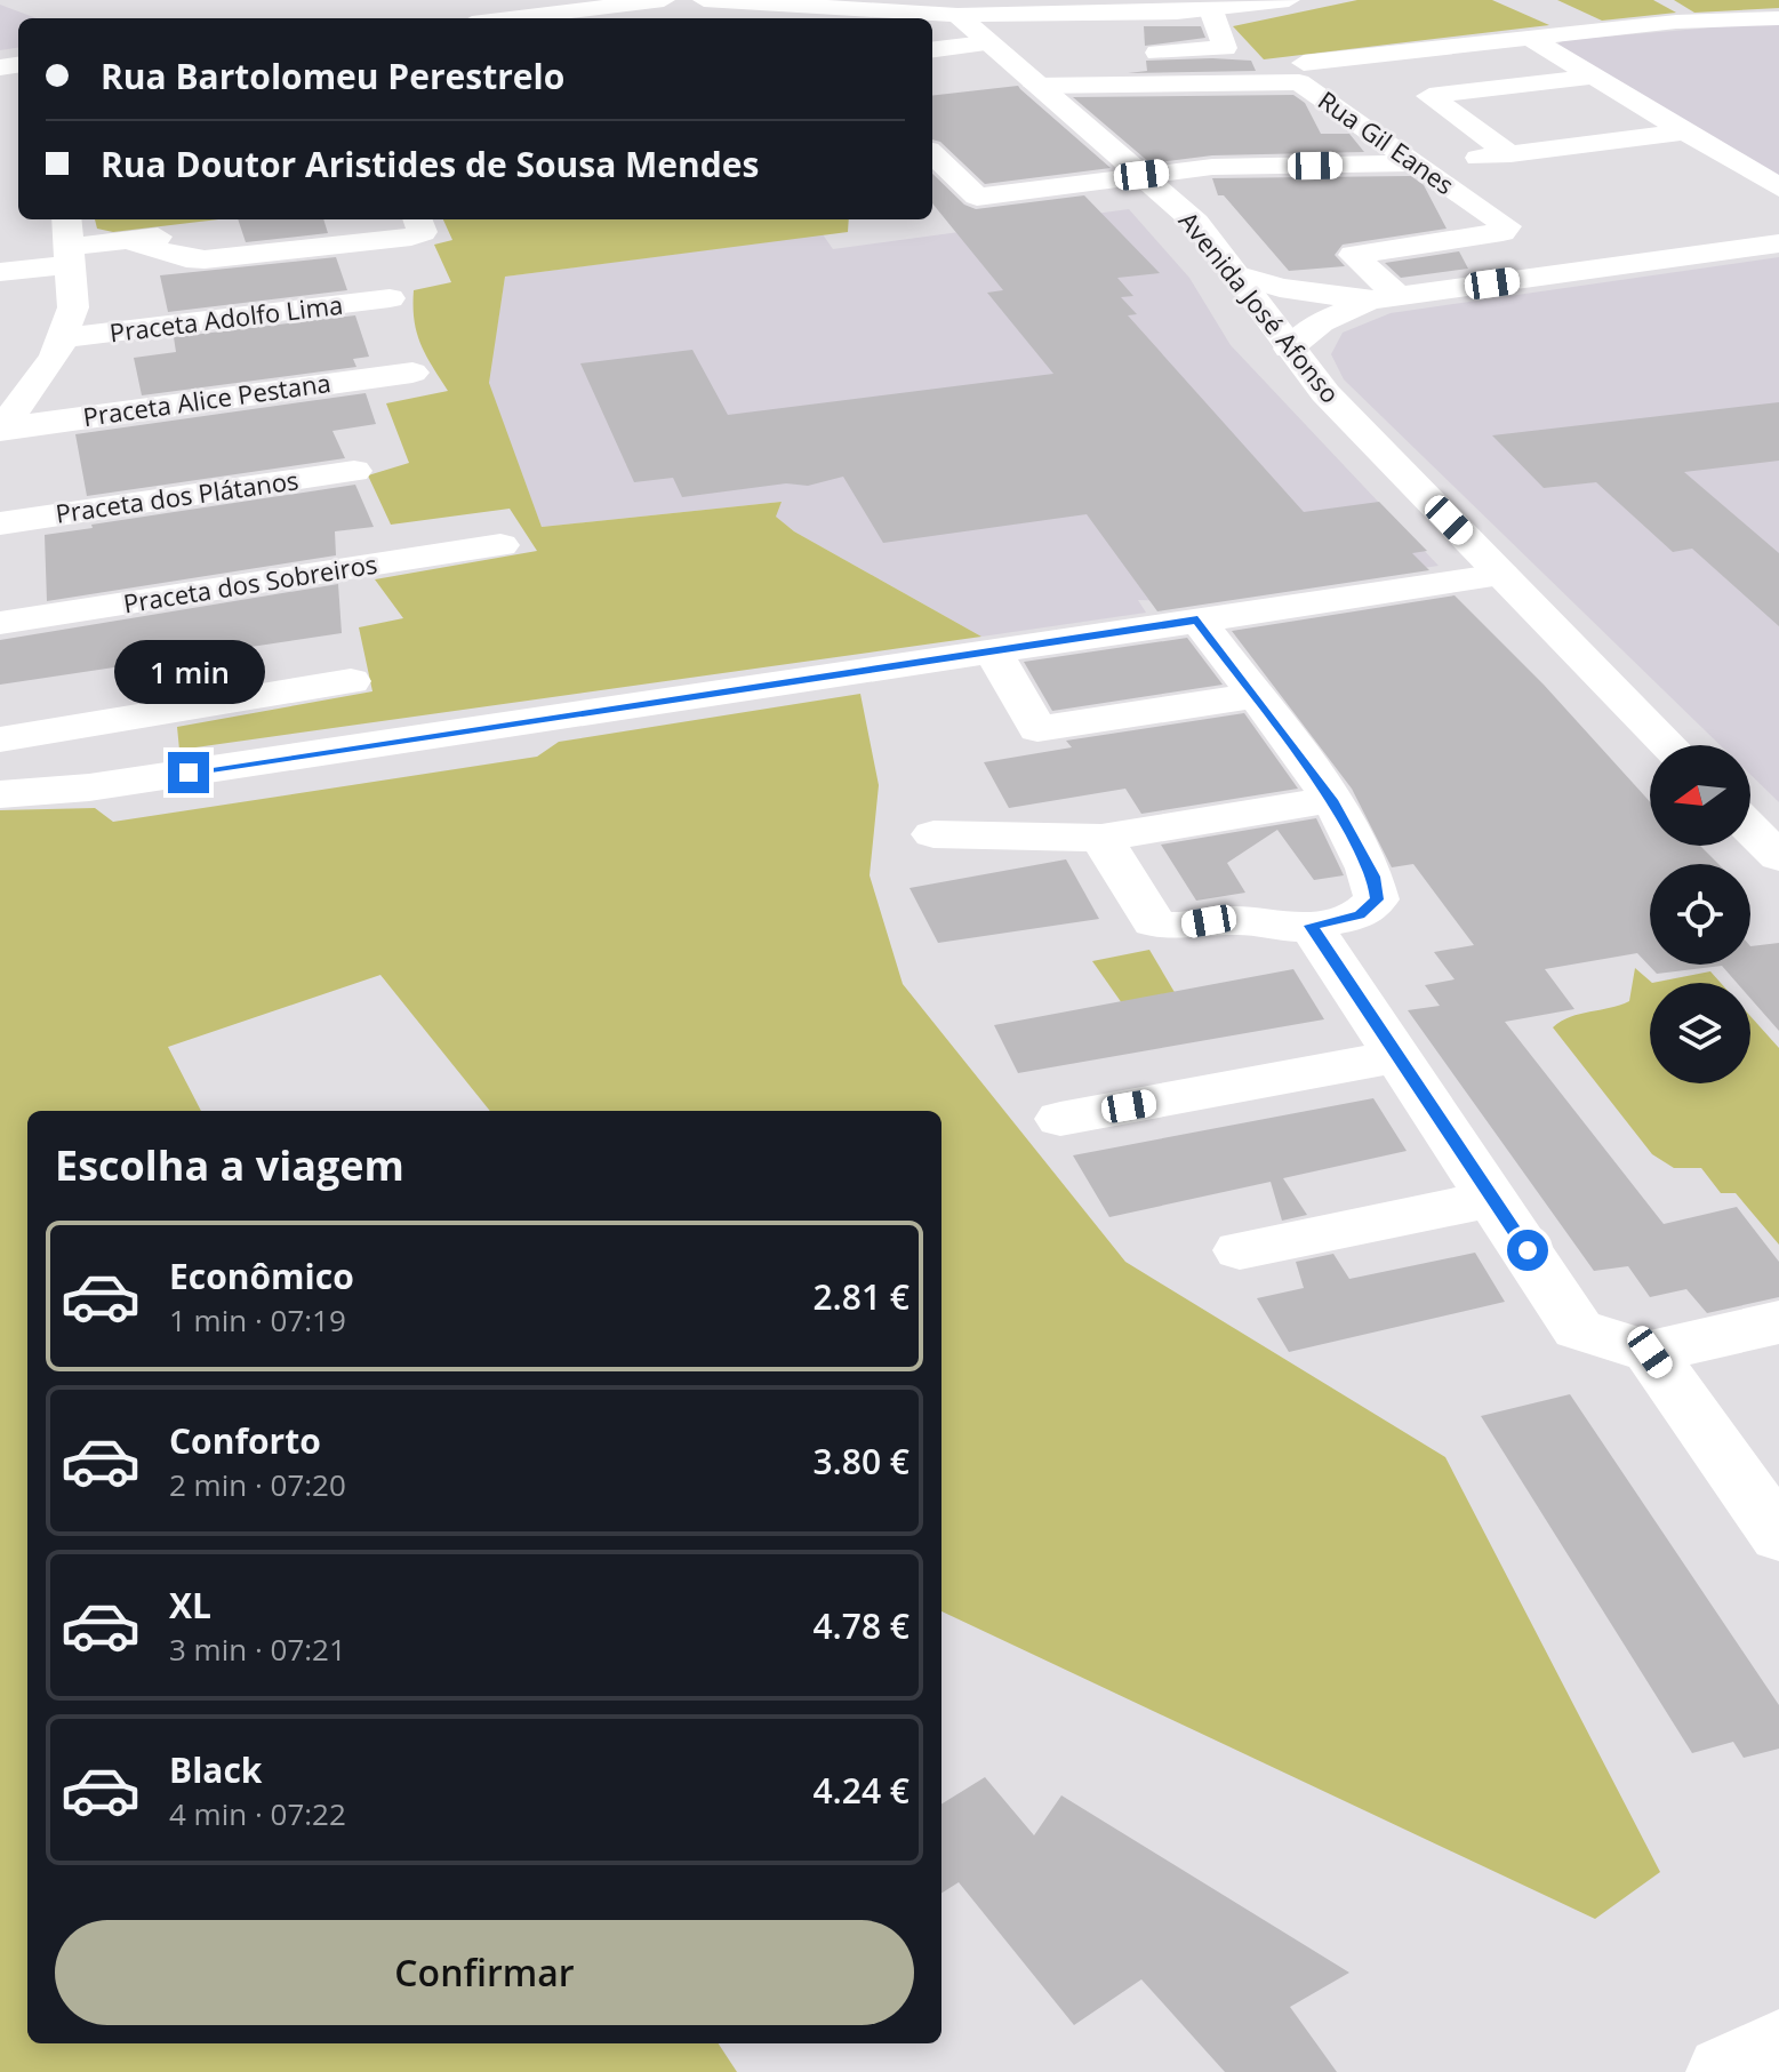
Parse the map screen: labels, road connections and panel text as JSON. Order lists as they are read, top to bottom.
{
  "streets": {
    "street": [
      "Rua Gil Eanes",
      "Avenida José Afonso",
      "Praceta Adolfo Lima",
      "Praceta Alice Pestana",
      "Praceta dos Plátanos",
      "Praceta dos Sobreiros"
    ]
  },
  "crossings": [
    ["Rua Gil Eanes", "Avenida José Afonso"]
  ],
  "north": "left",
  "page": {
    "banner": ["Rua Bartolomeu Perestrelo", "Rua Doutor Aristides de Sousa Mendes"],
    "bubble": "1 min",
    "heading": "Escolha a viagem",
    "list": [
      {
        "name": "Econômico",
        "note": "1 min · 07:19",
        "value": "2.81 €"
      },
      {
        "name": "Conforto",
        "note": "2 min · 07:20",
        "value": "3.80 €"
      },
      {
        "name": "XL",
        "note": "3 min · 07:21",
        "value": "4.78 €"
      },
      {
        "name": "Black",
        "note": "4 min · 07:22",
        "value": "4.24 €"
      }
    ],
    "buttons": "Confirmar"
  }
}
